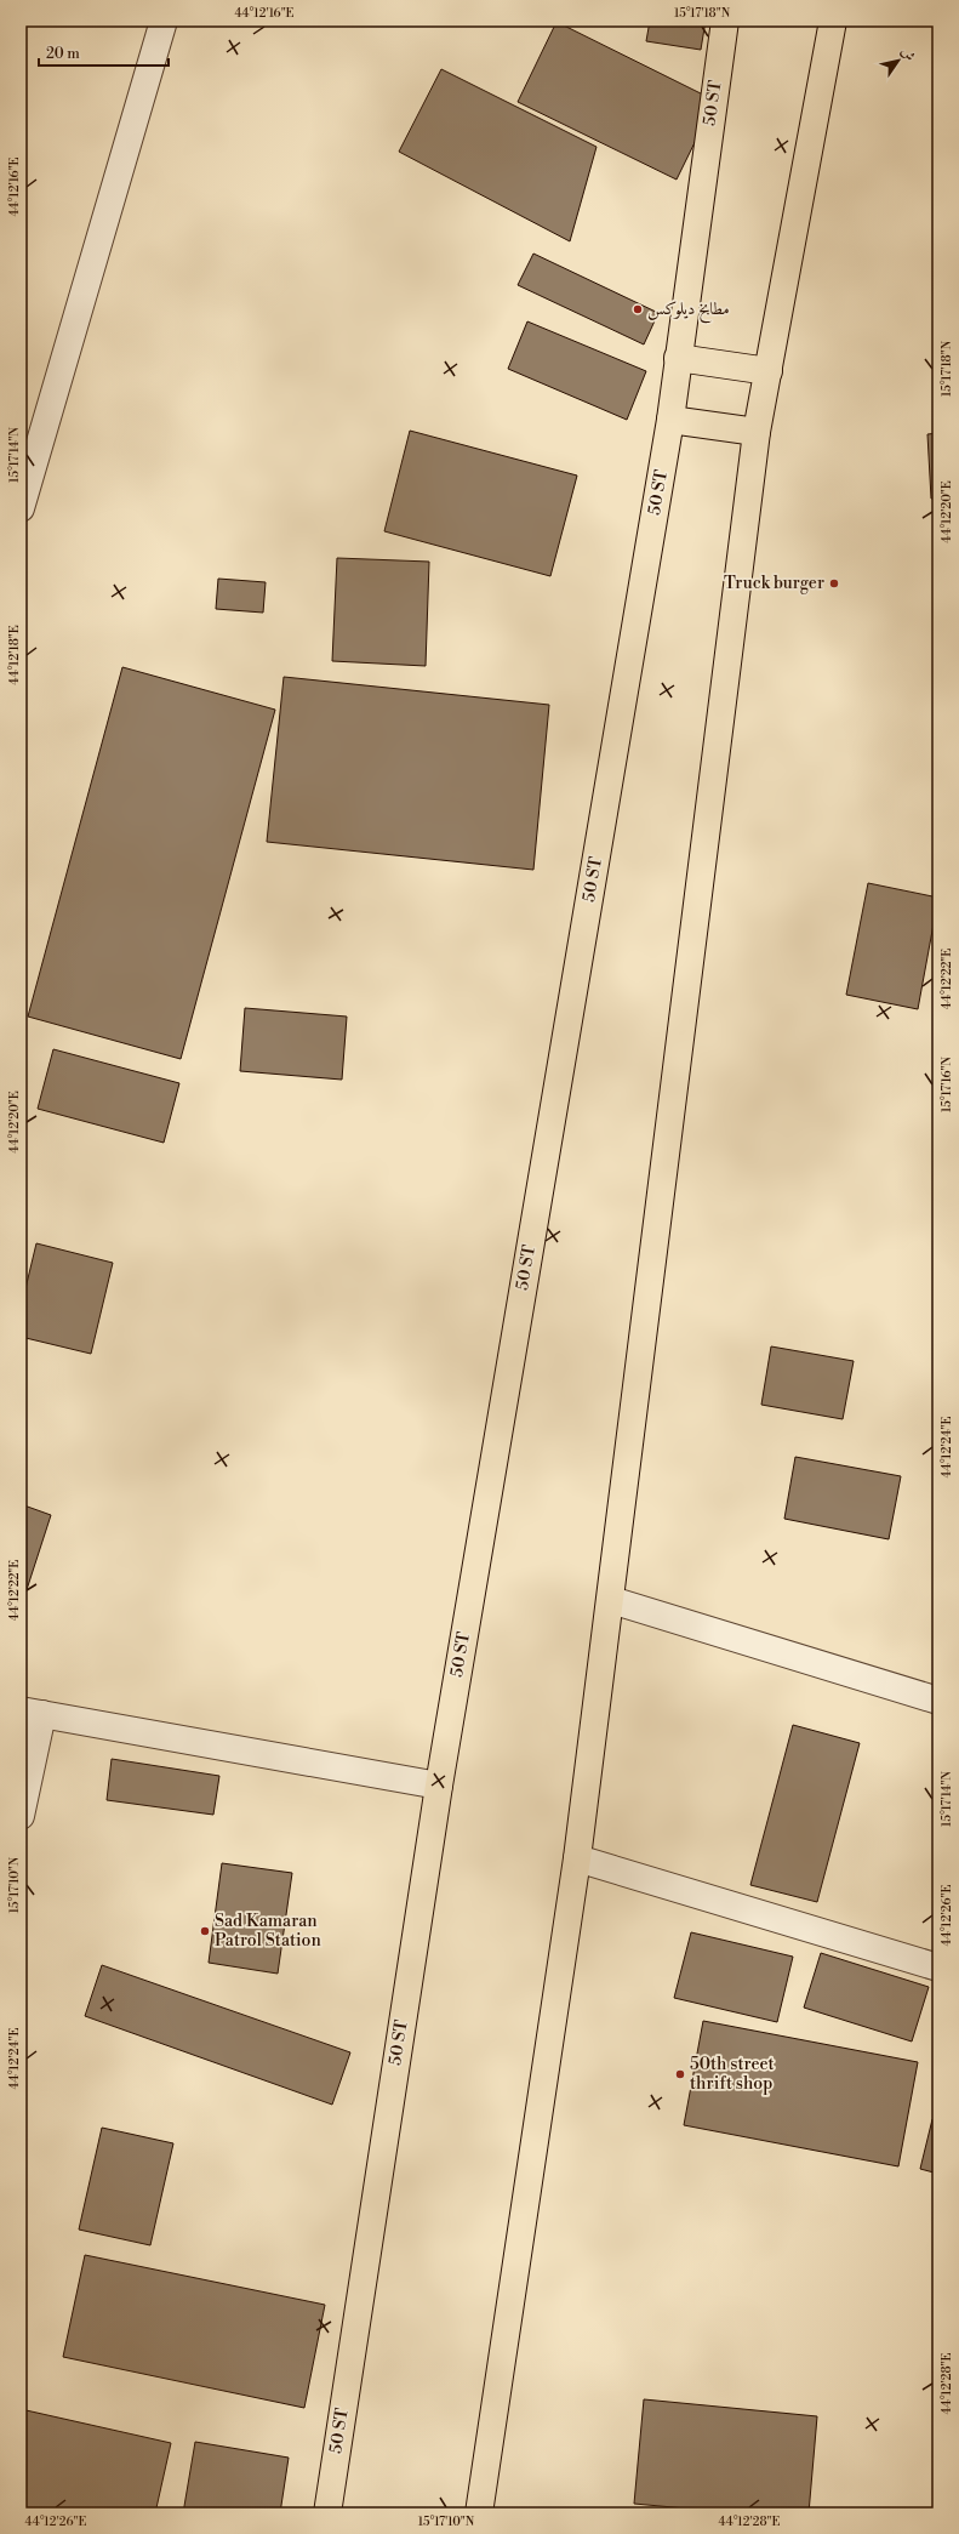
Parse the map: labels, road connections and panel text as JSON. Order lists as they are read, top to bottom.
{
  "streets": {
    "main road": ["50 ST"]
  },
  "places": [
    "مطابخ ديلوكس",
    "Truck burger",
    "Sad Kamaran Patrol Station",
    "50th street thrift shop"
  ],
  "scale_bar": "20 m",
  "north": "top right",
  "coordinates": [
    "44°12'16\"E",
    "15°17'18\"N",
    "15°17'14\"N",
    "44°12'20\"E",
    "44°12'18\"E",
    "44°12'22\"E",
    "15°17'16\"N",
    "44°12'24\"E",
    "15°17'10\"N",
    "44°12'26\"E",
    "44°12'28\"E"
  ]
}
